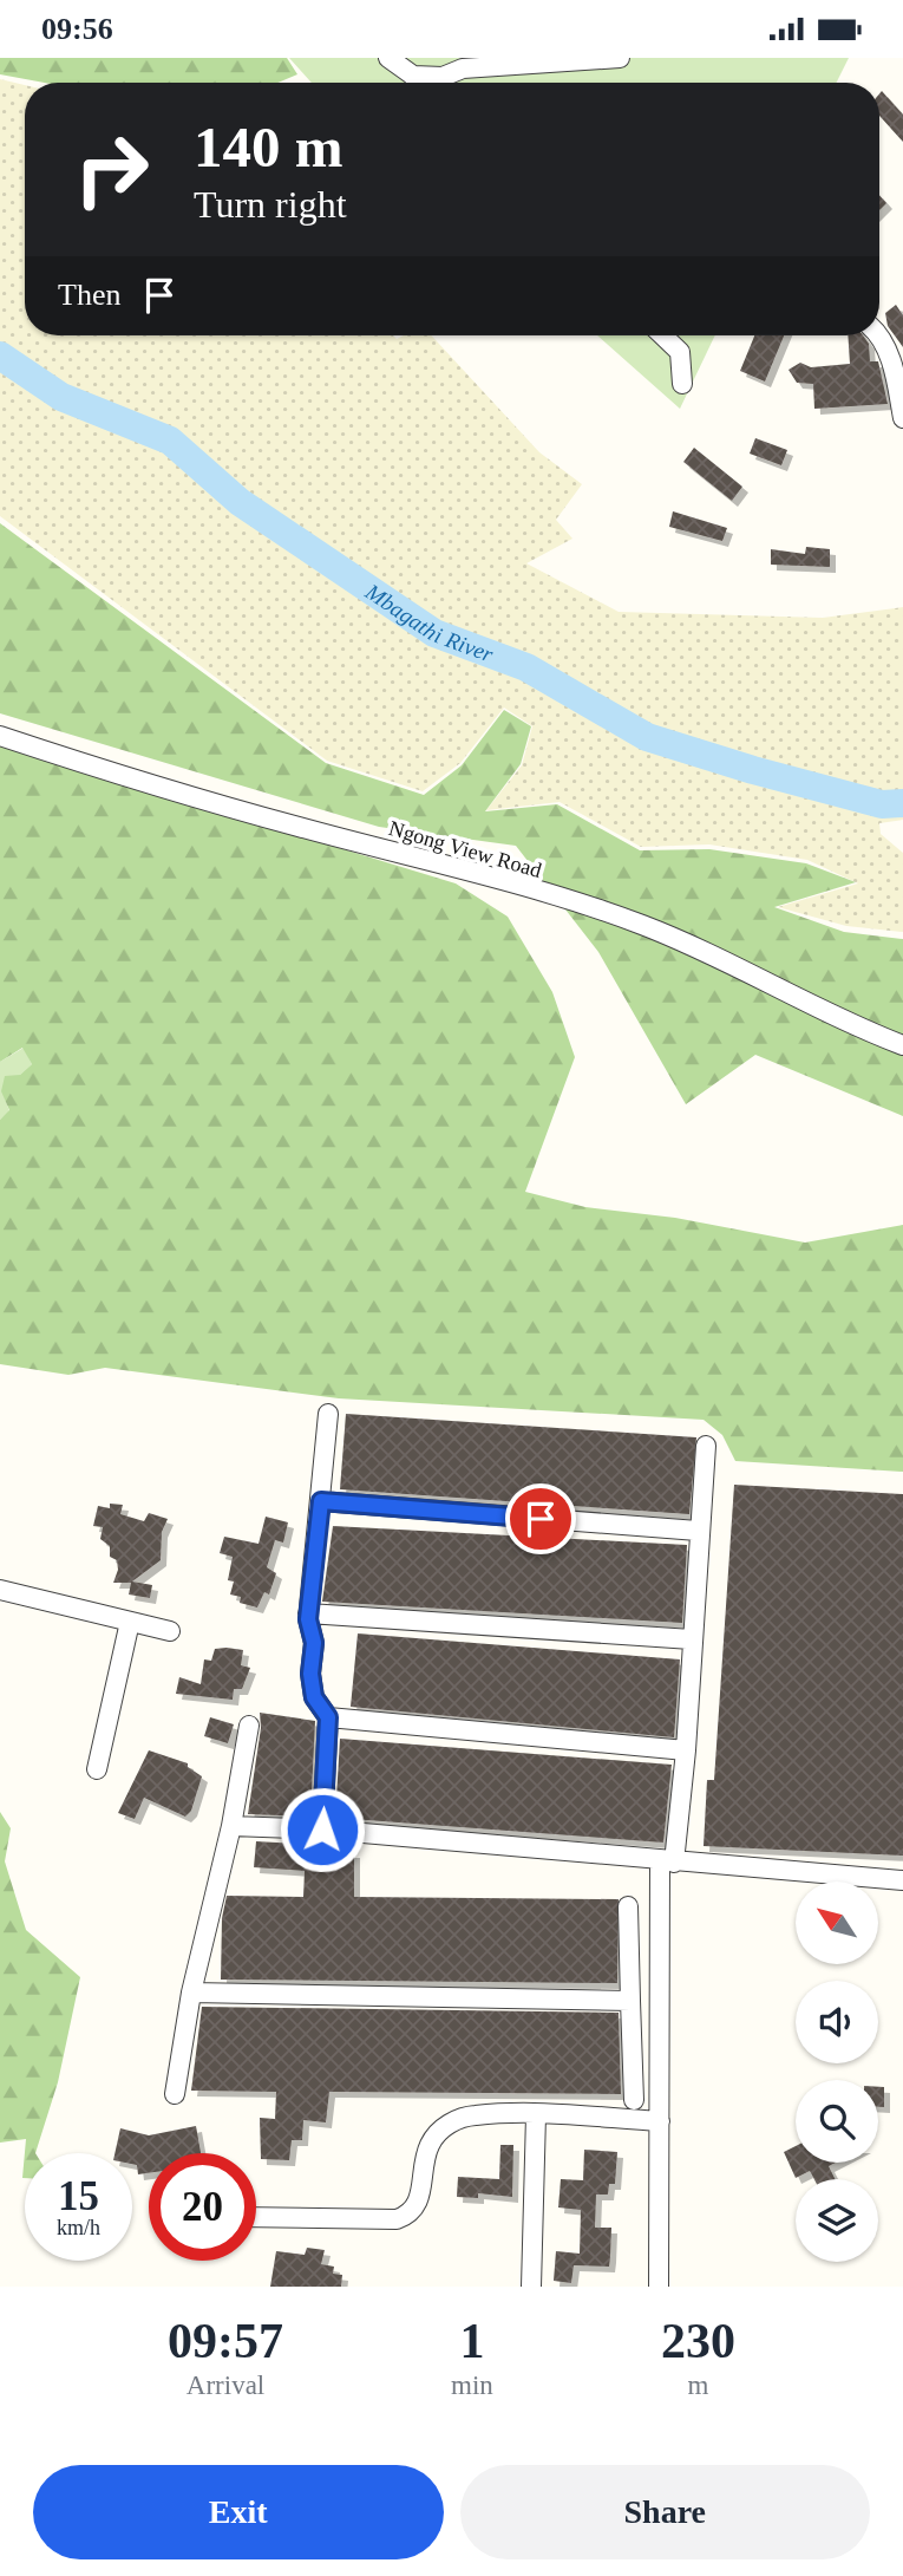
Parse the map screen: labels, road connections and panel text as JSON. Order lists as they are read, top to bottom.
{
  "streets": {
    "street": ["Ngong View Road"]
  },
  "water": ["Mbagathi River"],
  "north": "top left",
  "page": {
    "status": "09:56",
    "turn": ["140 m", "Turn right"],
    "then": "Then",
    "speed": "15 km/h",
    "limit": "20",
    "eta": [
      "09:57",
      "Arrival",
      "1",
      "min",
      "230",
      "m"
    ],
    "buttons": ["Exit", "Share"]
  }
}
